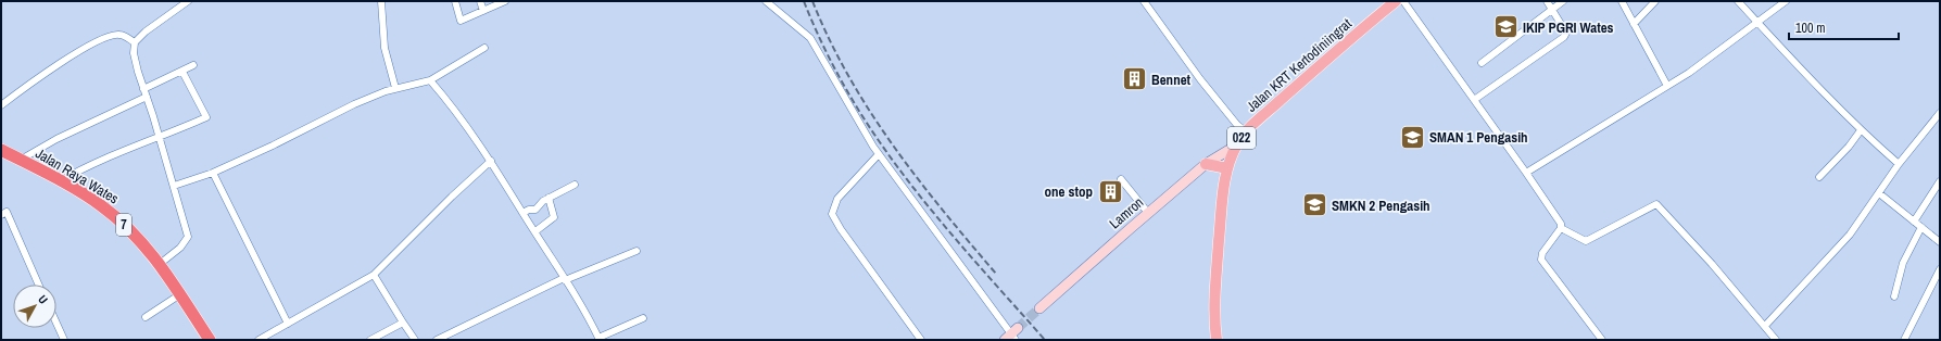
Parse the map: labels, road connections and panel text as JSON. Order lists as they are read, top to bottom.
{
  "streets": {
    "highway": ["Jalan Raya Wates", "7"],
    "main road": ["Jalan KRT Kertodiniingrat", "022"],
    "street": ["Lamron"]
  },
  "crossings": [
    ["Jalan KRT Kertodiniingrat", "Lamron"]
  ],
  "places": {
    "school or university": ["IKIP PGRI Wates", "SMAN 1 Pengasih", "SMKN 2 Pengasih"],
    "building": ["Bennet", "one stop"]
  },
  "scale_bar": "100 m",
  "north": "top right"
}
